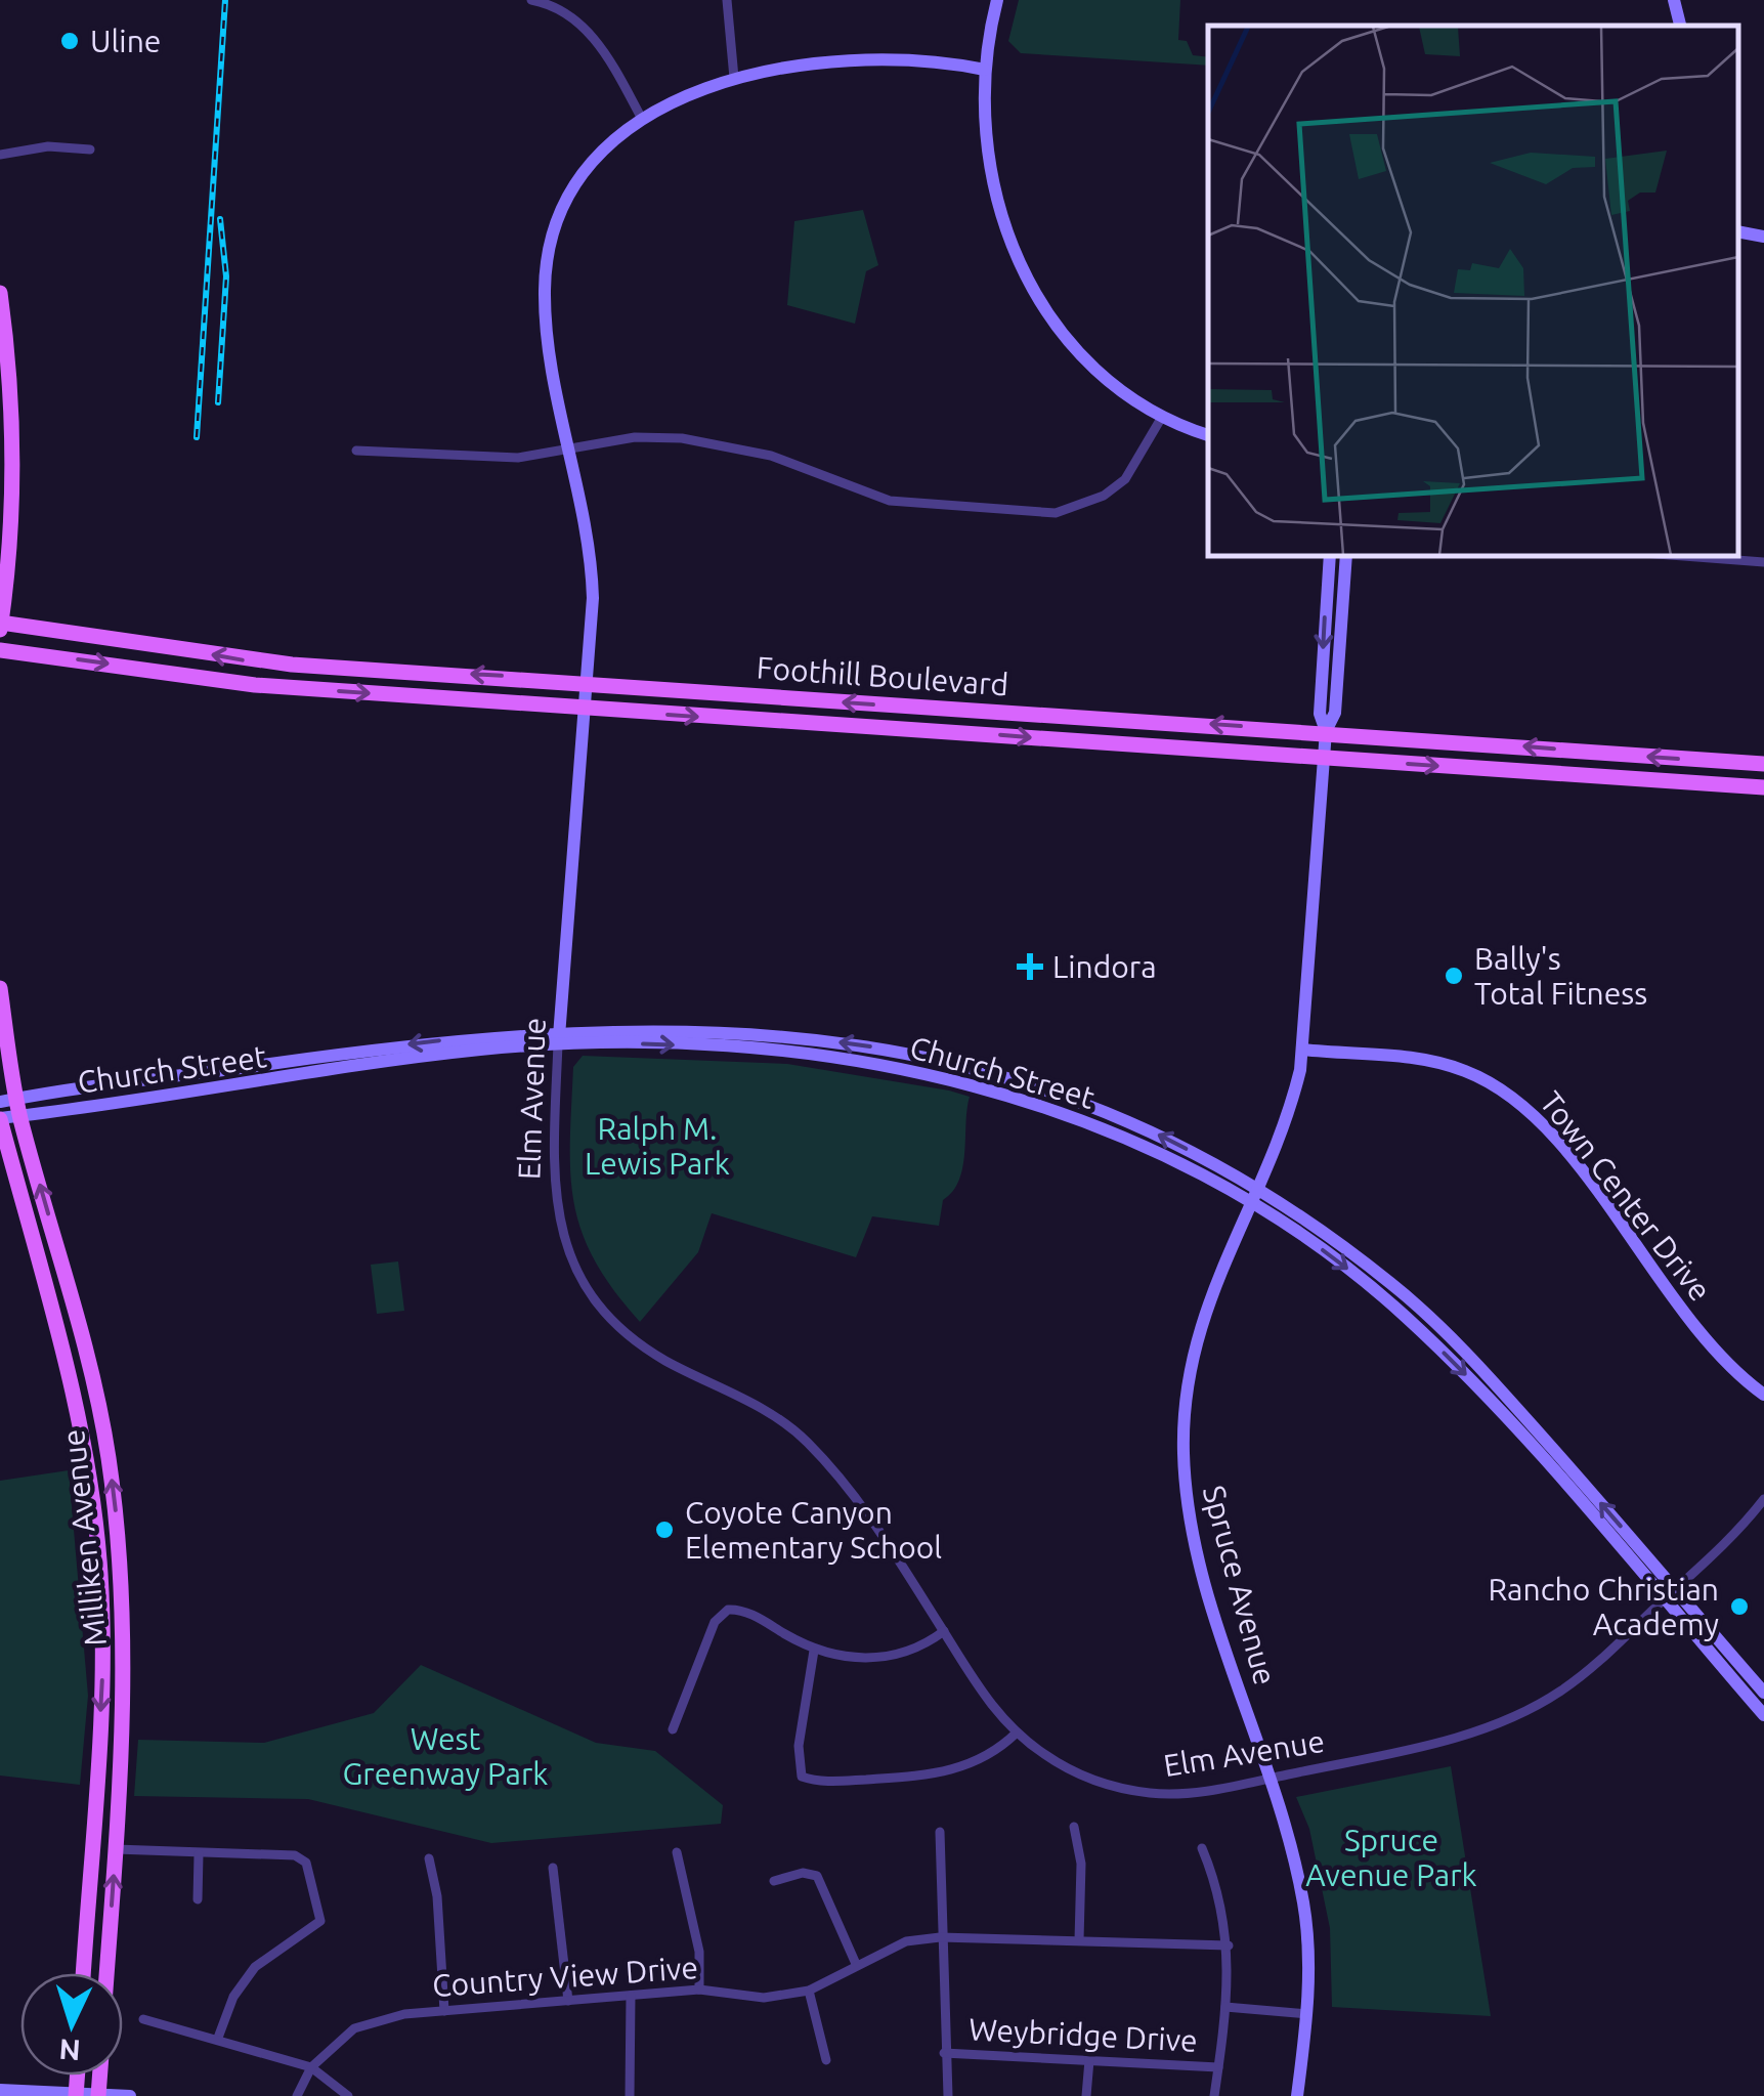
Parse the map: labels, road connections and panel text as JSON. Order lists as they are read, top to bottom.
{
  "streets": {
    "main road": ["Foothill Boulevard", "Milliken Avenue"],
    "street": [
      "Church Street",
      "Elm Avenue",
      "Town Center Drive",
      "Spruce Avenue",
      "Country View Drive",
      "Weybridge Drive"
    ]
  },
  "crossings": [
    ["Foothill Boulevard", "Elm Avenue"],
    ["Foothill Boulevard", "Spruce Avenue"],
    ["Church Street", "Elm Avenue"],
    ["Church Street", "Milliken Avenue"],
    ["Church Street", "Spruce Avenue"],
    ["Elm Avenue", "Spruce Avenue"],
    ["Town Center Drive", "Spruce Avenue"]
  ],
  "parks": ["Ralph M. Lewis Park", "West Greenway Park", "Spruce Avenue Park"],
  "places": {
    "other": [
      "Uline",
      "Bally's Total Fitness",
      "Coyote Canyon Elementary School",
      "Rancho Christian Academy"
    ],
    "health": ["Lindora"]
  },
  "north": "bottom"
}
